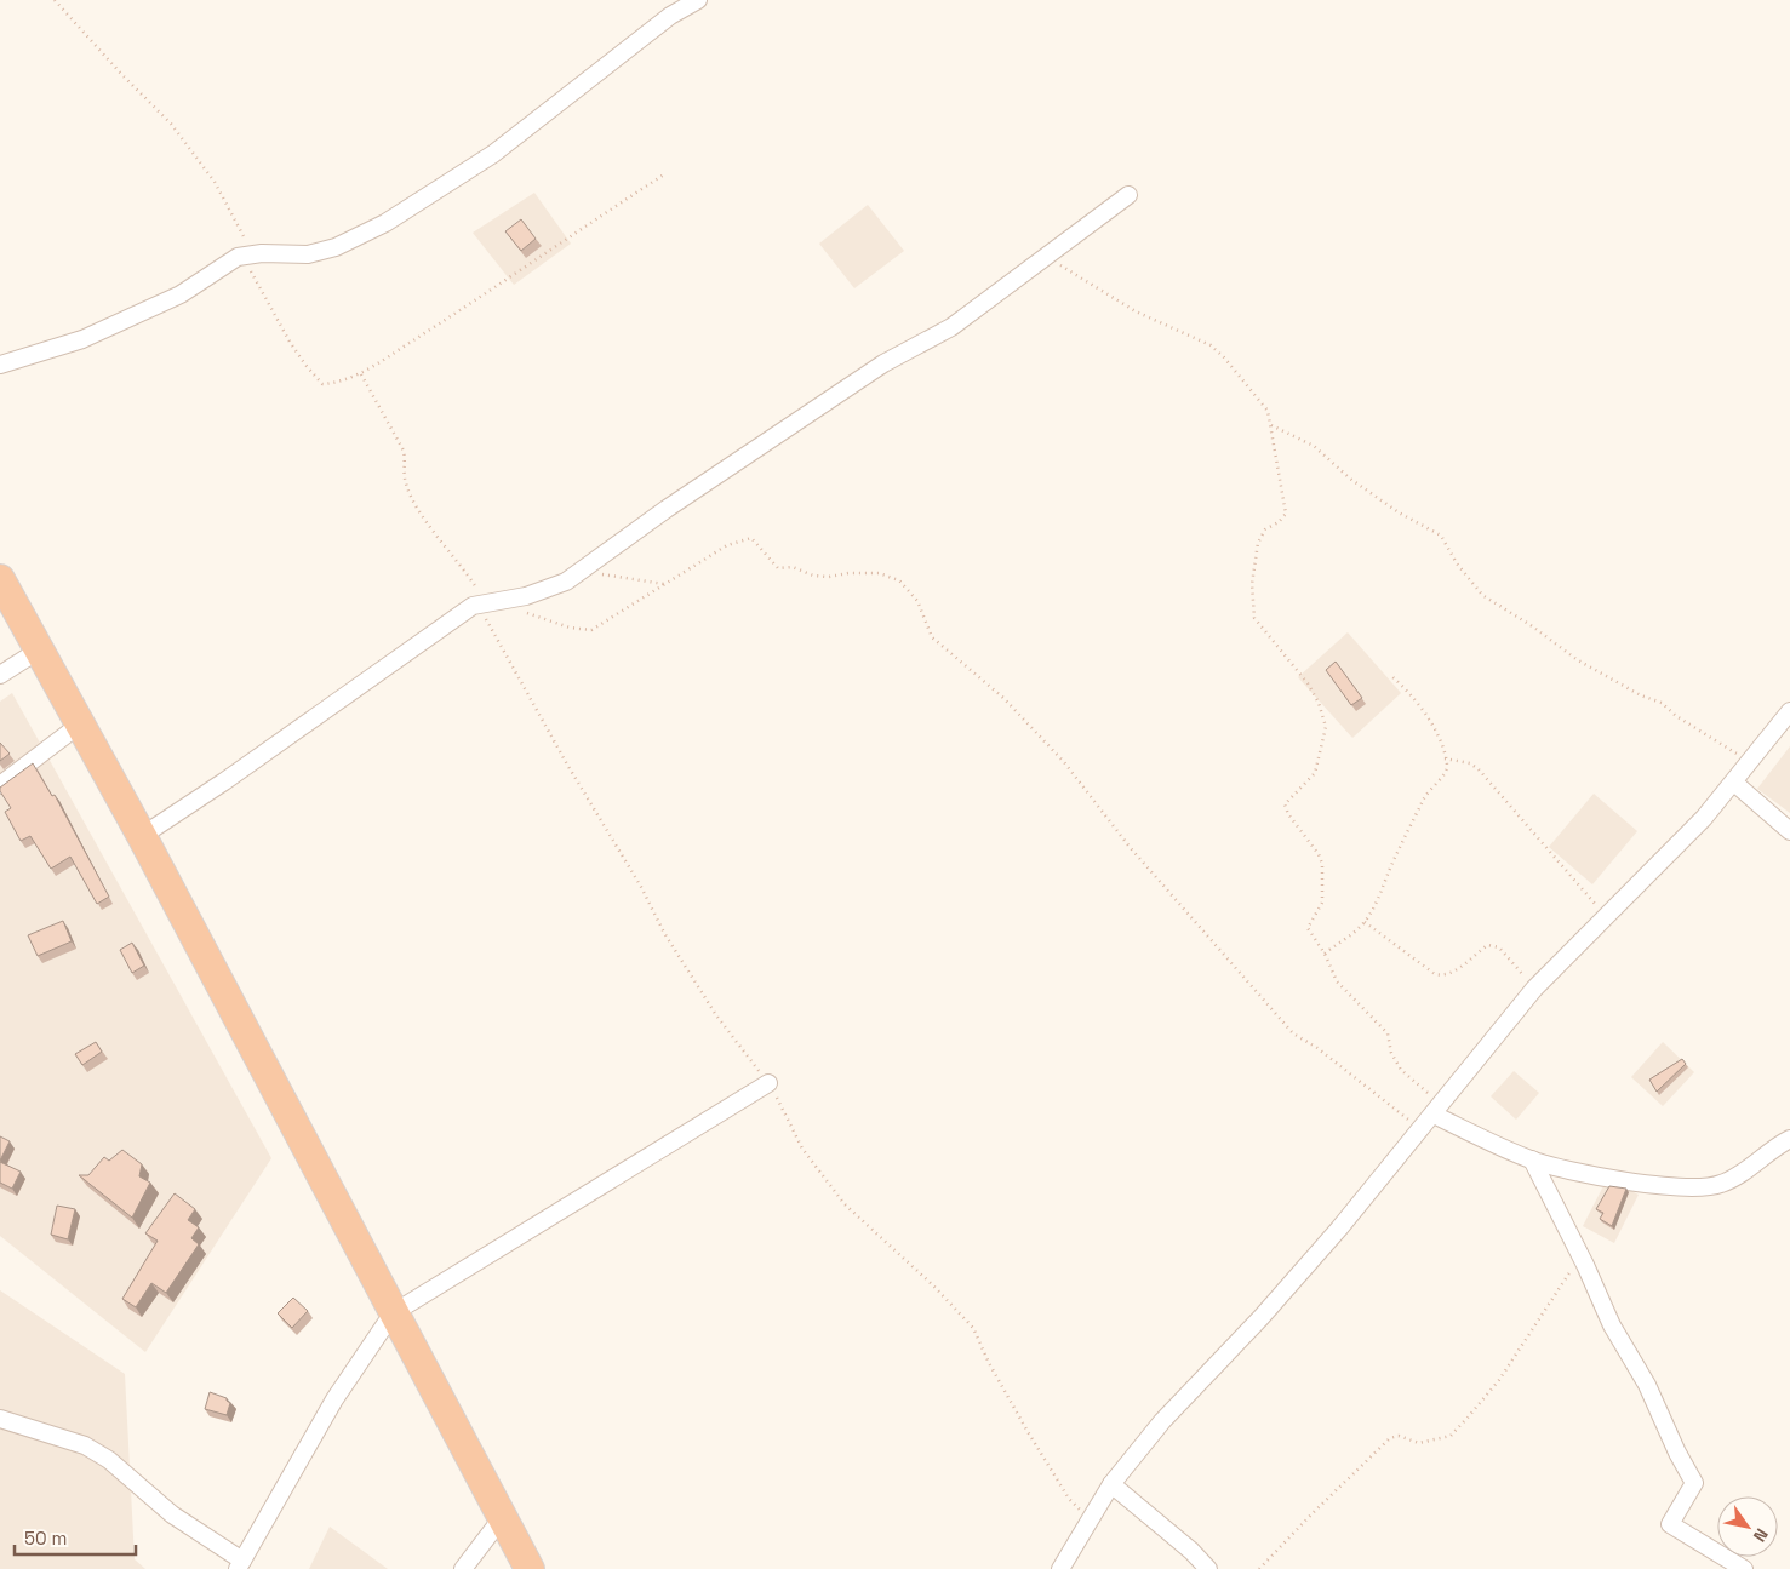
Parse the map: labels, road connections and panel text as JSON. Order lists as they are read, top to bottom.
{
  "scale_bar": "50 m",
  "north": "bottom right"
}
